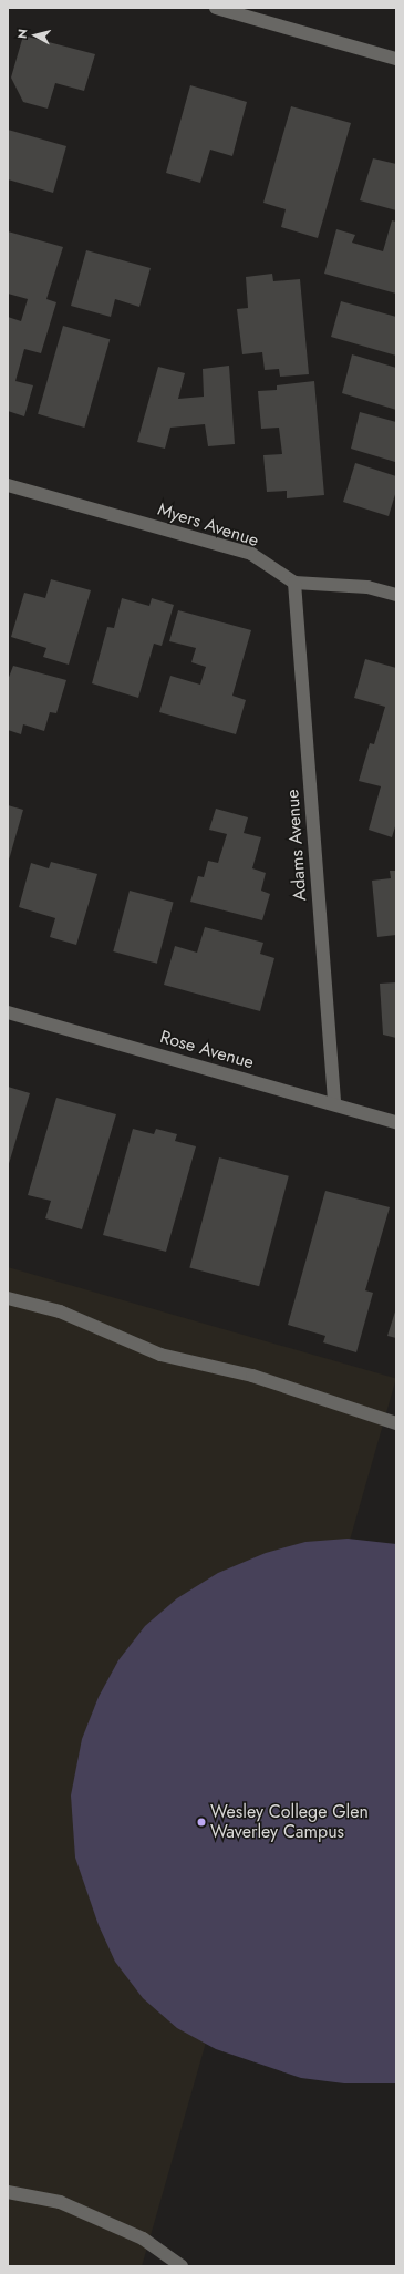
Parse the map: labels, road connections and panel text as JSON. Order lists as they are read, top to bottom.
{
  "streets": {
    "street": ["Myers Avenue", "Adams Avenue", "Rose Avenue"]
  },
  "crossings": [
    ["Myers Avenue", "Adams Avenue"],
    ["Adams Avenue", "Rose Avenue"]
  ],
  "places": ["Wesley College Glen Waverley Campus"],
  "north": "left"
}
